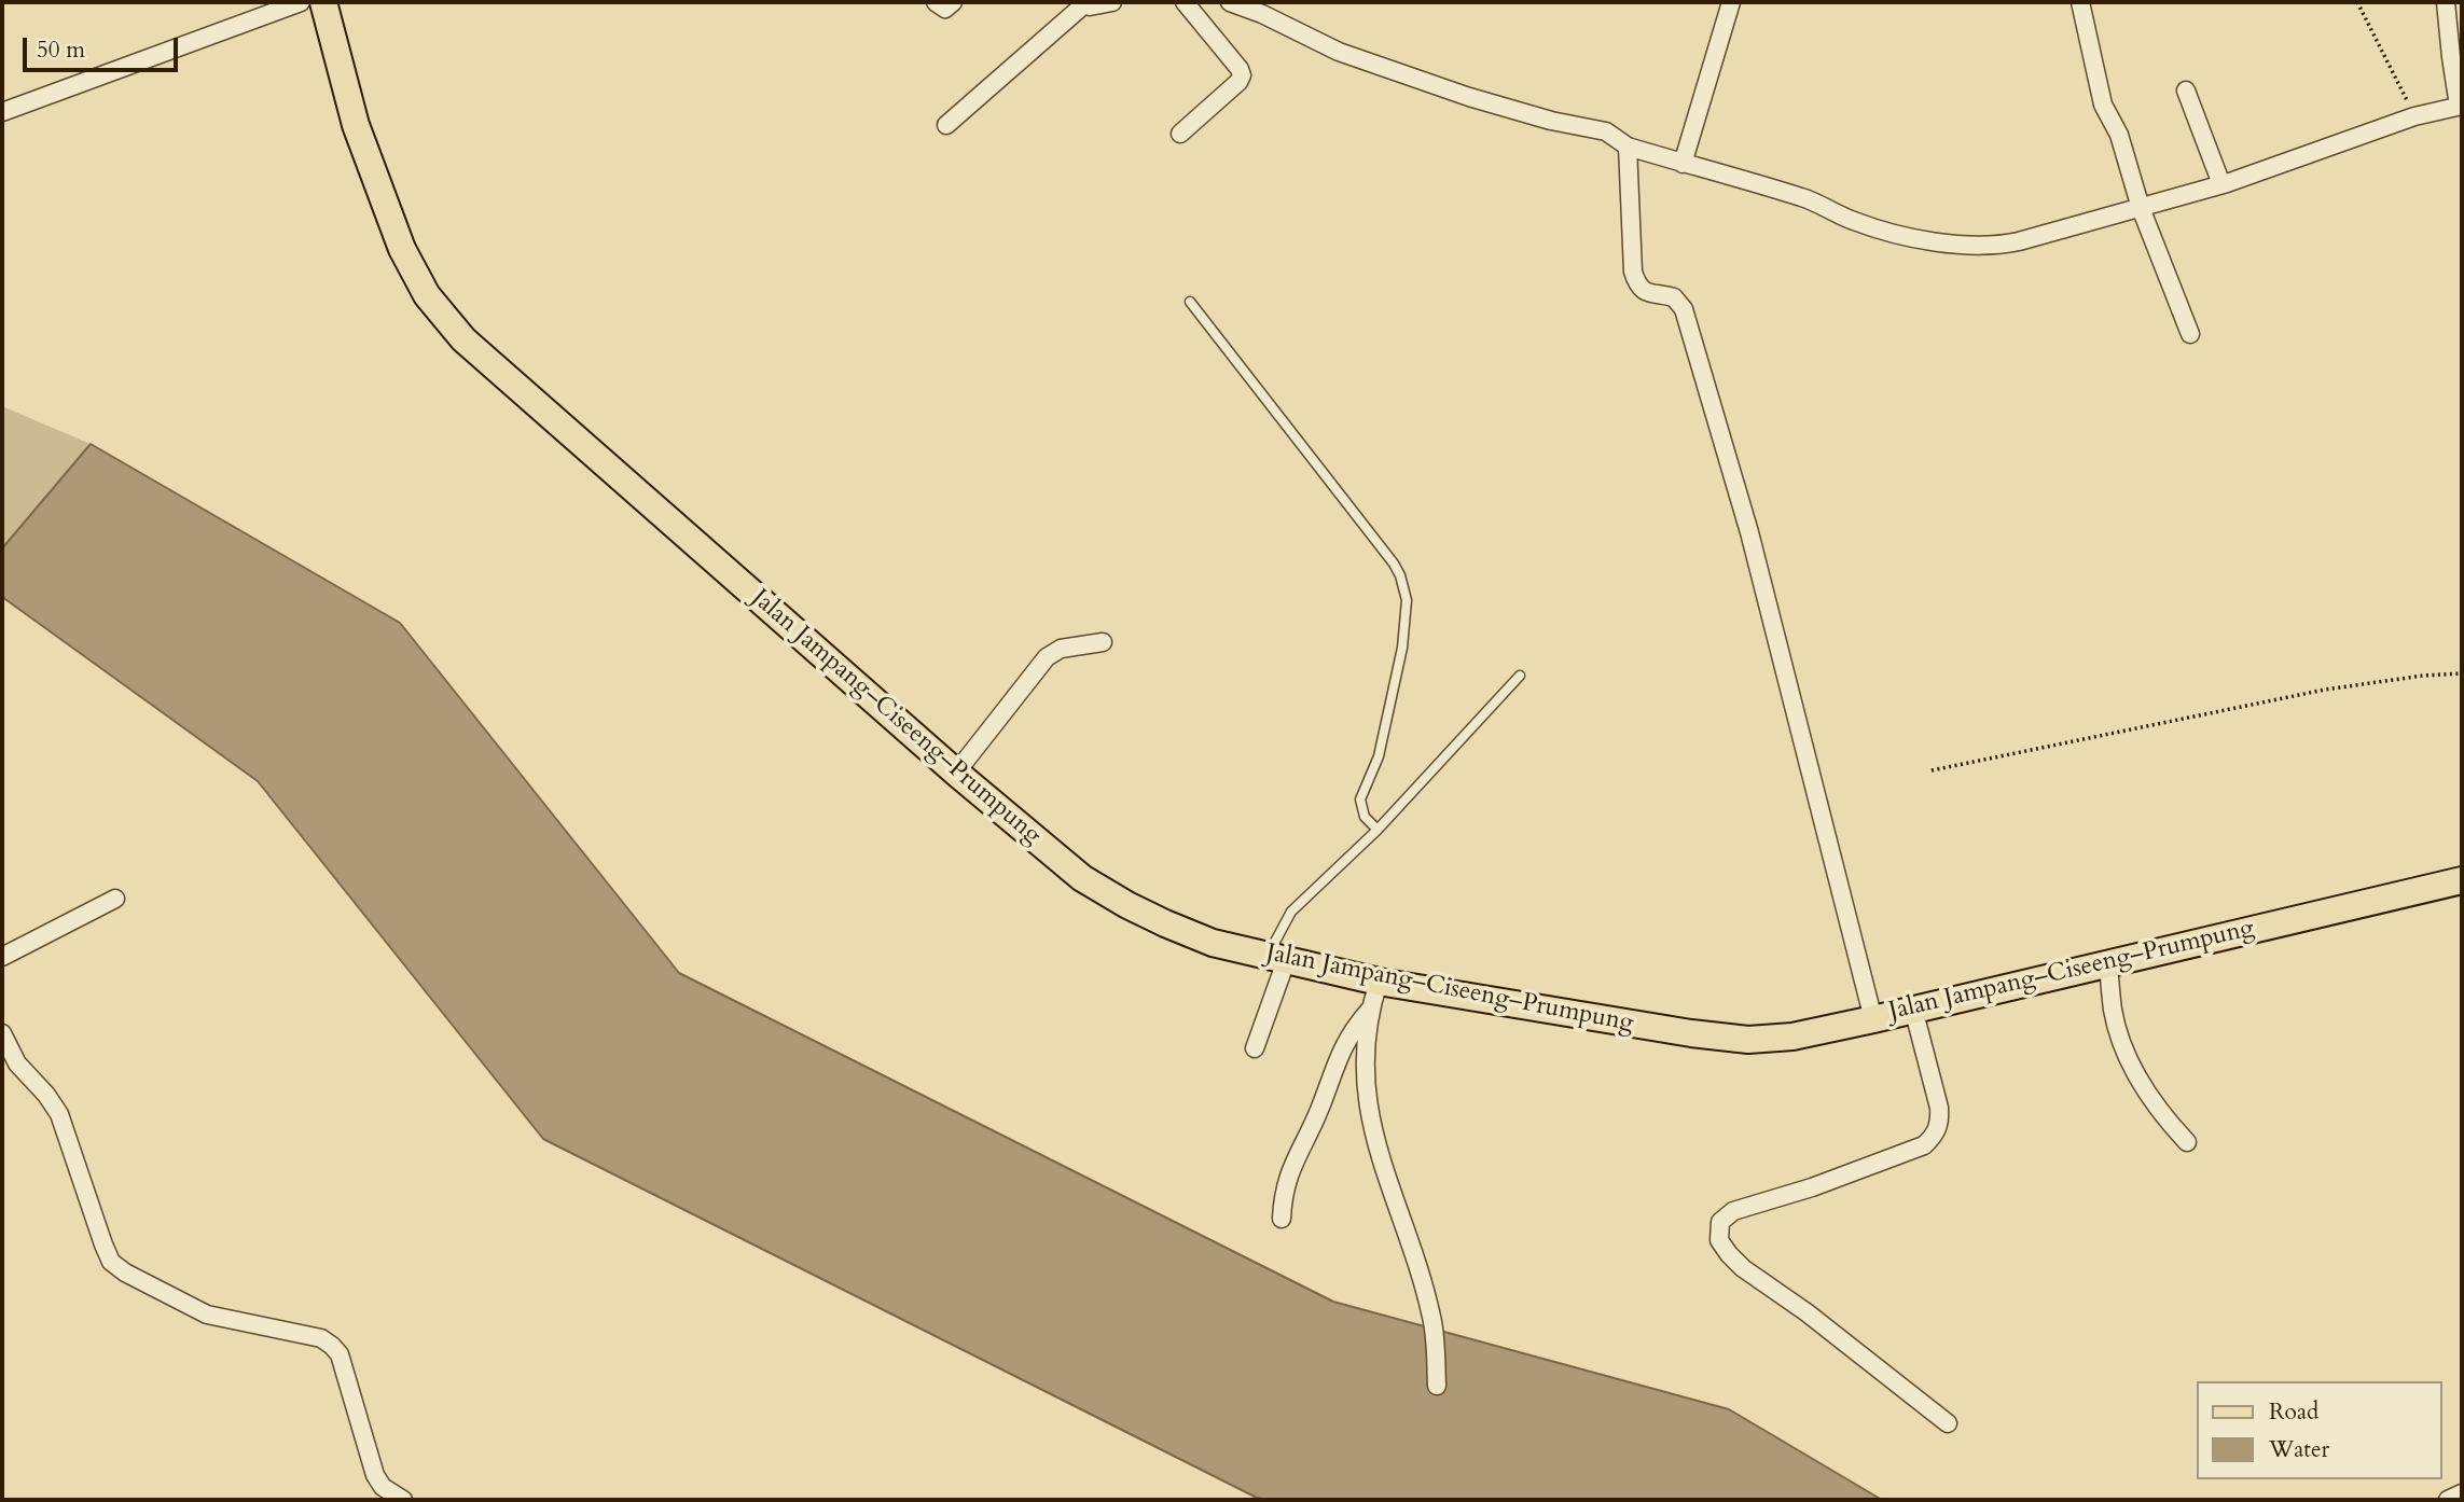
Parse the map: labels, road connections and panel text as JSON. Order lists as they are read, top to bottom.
{
  "streets": {
    "main road": ["Jalan Jampang–Ciseeng–Prumpung"]
  },
  "legend": ["Road", "Water"],
  "scale_bar": "50 m"
}
